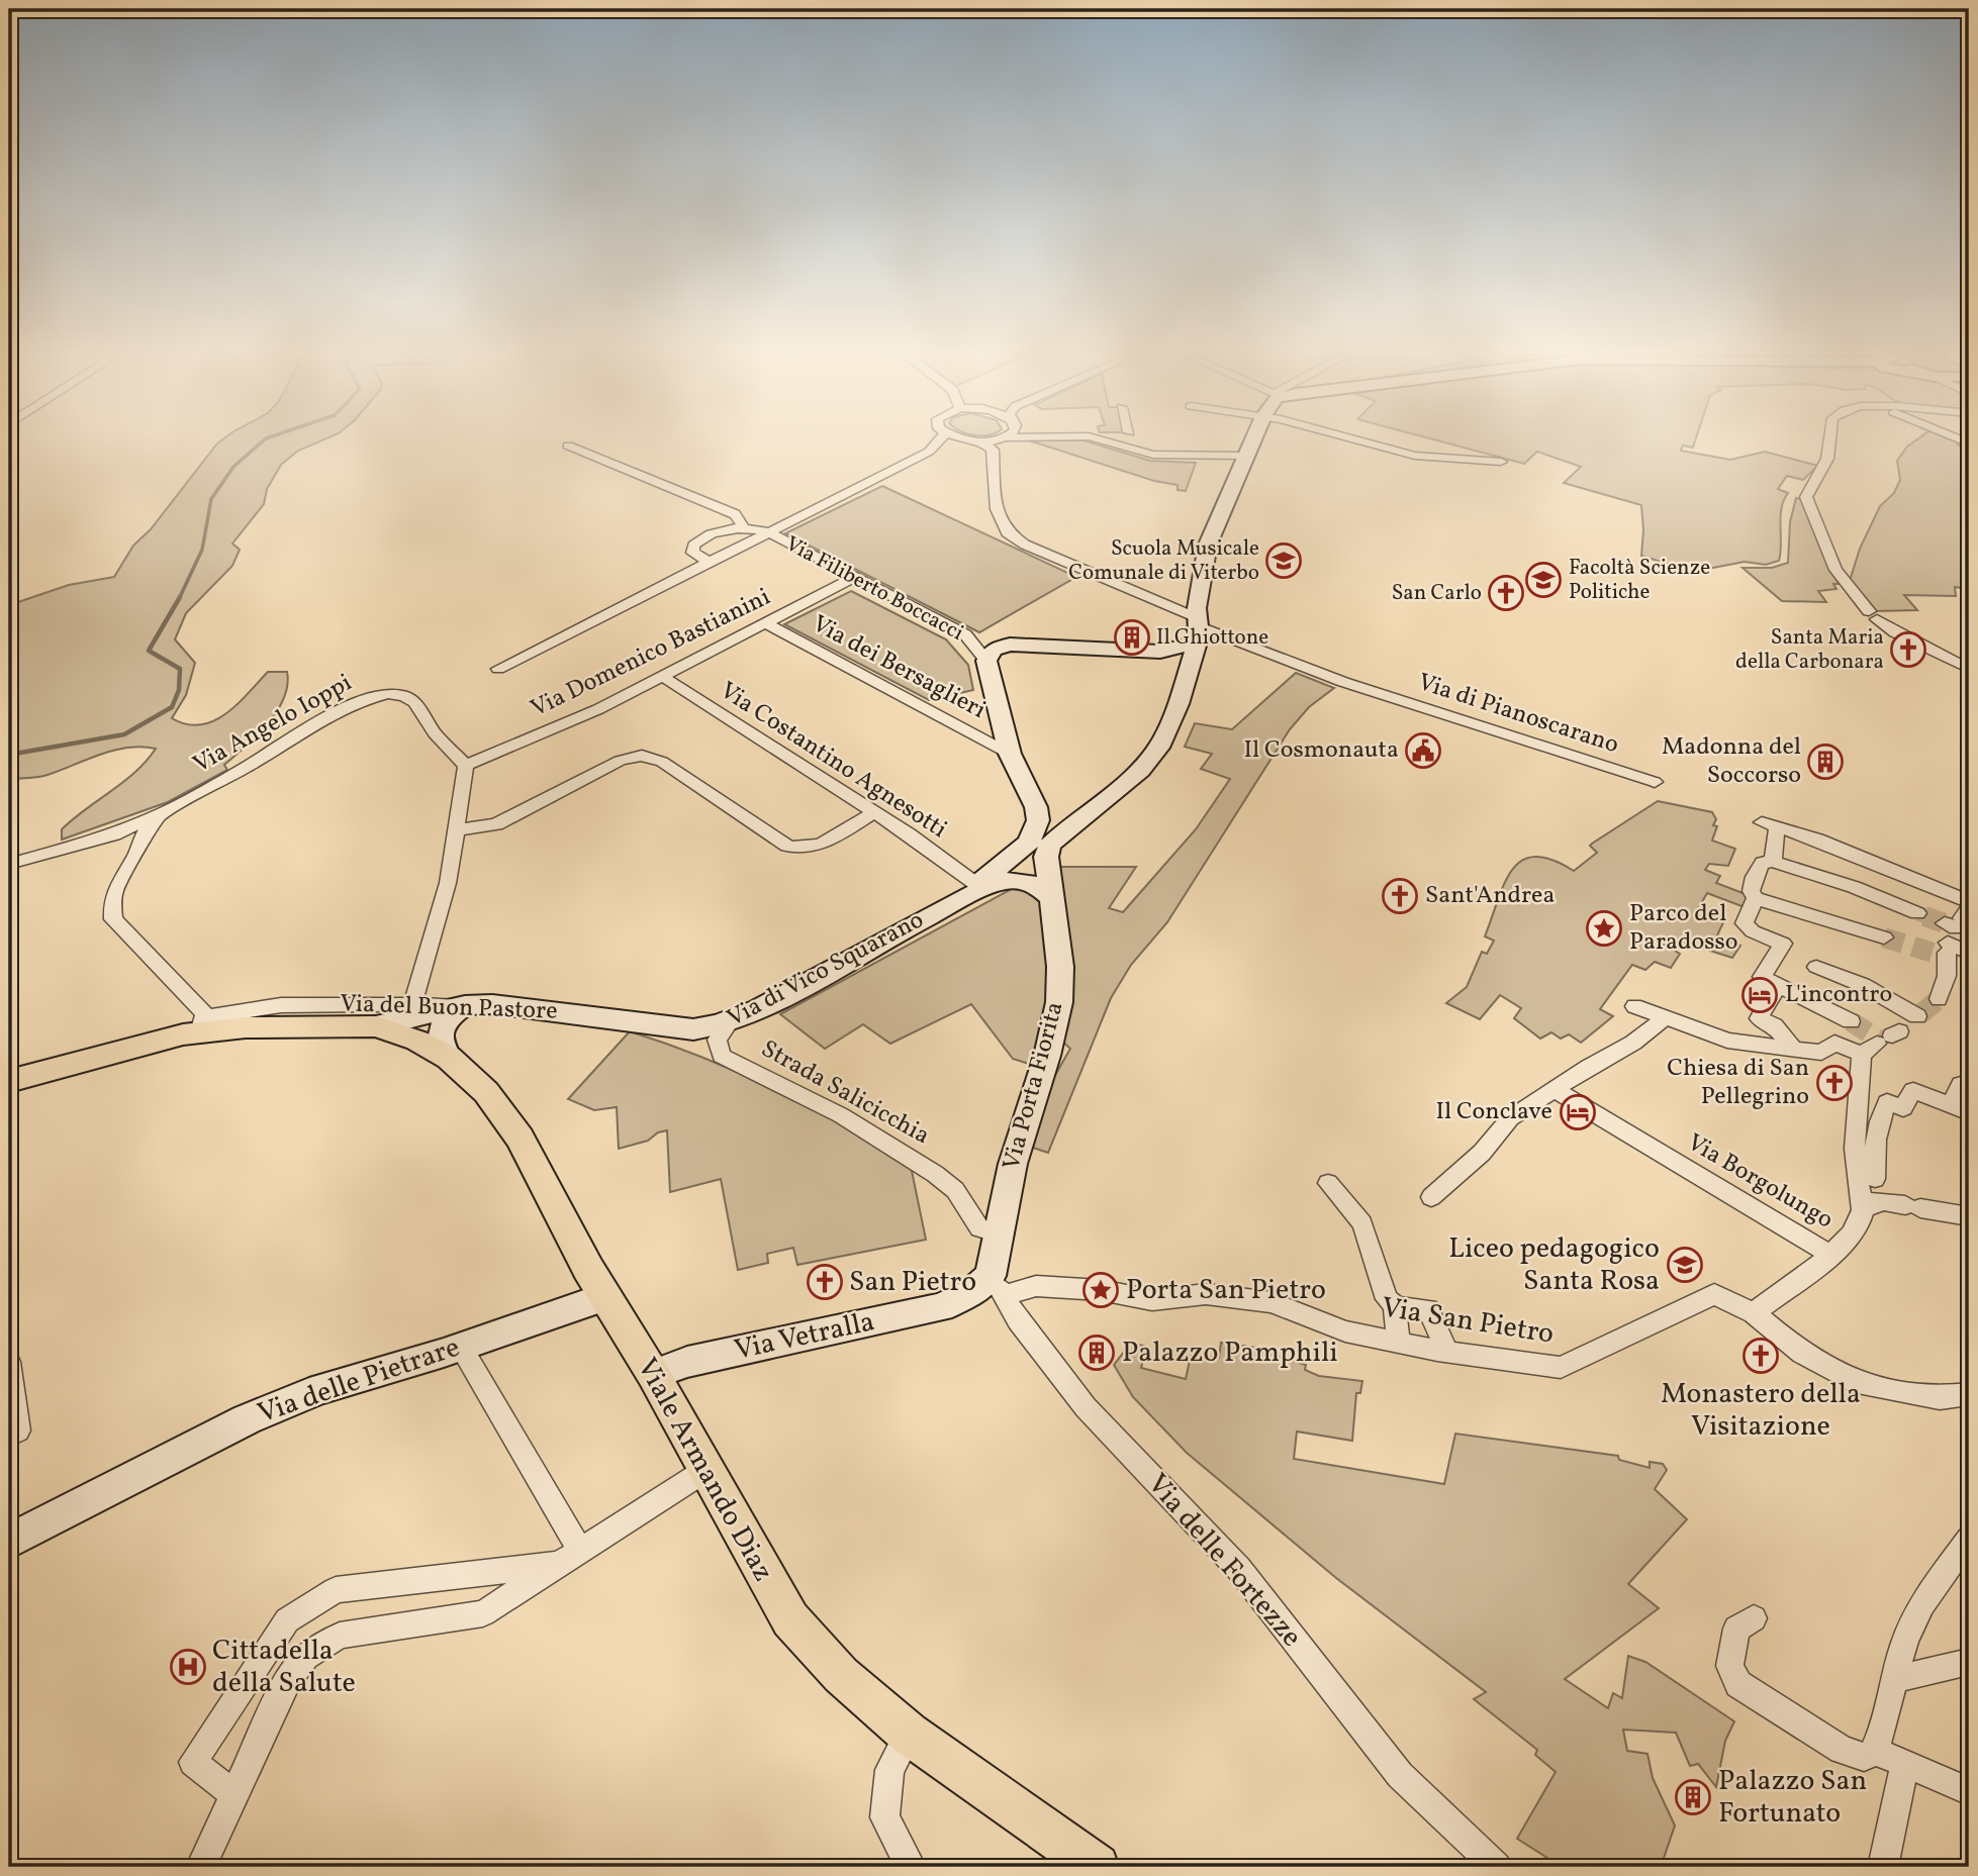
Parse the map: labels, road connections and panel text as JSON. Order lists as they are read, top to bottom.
{
  "streets": {
    "main road": [
      "Via Filiberto Boccacci",
      "Via di Vico Squarano",
      "Via del Buon Pastore",
      "Via Porta Fiorita",
      "Via Vetralla",
      "Via delle Pietrare",
      "Viale Armando Diaz"
    ],
    "street": [
      "Via Domenico Bastianini",
      "Via dei Bersaglieri",
      "Via di Pianoscarano",
      "Via Angelo Ioppi",
      "Via Costantino Agnesotti",
      "Strada Salicicchia",
      "Via Borgolungo",
      "Via San Pietro",
      "Via delle Fortezze"
    ]
  },
  "crossings": [
    ["Via Filiberto Boccacci", "Via Domenico Bastianini"],
    ["Via Filiberto Boccacci", "Via dei Bersaglieri"],
    ["Via Domenico Bastianini", "Via dei Bersaglieri"],
    ["Via Domenico Bastianini", "Via Angelo Ioppi"],
    ["Via Domenico Bastianini", "Via Costantino Agnesotti"],
    ["Via di Vico Squarano", "Via del Buon Pastore"],
    ["Via di Vico Squarano", "Strada Salicicchia"],
    ["Via del Buon Pastore", "Viale Armando Diaz"],
    ["Via Porta Fiorita", "Strada Salicicchia"],
    ["Via San Pietro", "Via Vetralla"],
    ["Via San Pietro", "Via delle Fortezze"],
    ["Via Vetralla", "Viale Armando Diaz"],
    ["Via Vetralla", "Via delle Fortezze"],
    ["Via delle Pietrare", "Viale Armando Diaz"]
  ],
  "places": {
    "school or university": ["Scuola Musicale Comunale di Viterbo", "Facoltà Scienze Politiche", "Liceo pedagogico Santa Rosa"],
    "church": [
      "San Carlo",
      "Santa Maria della Carbonara",
      "Sant'Andrea",
      "Chiesa di San Pellegrino",
      "San Pietro",
      "Monastero della Visitazione"
    ],
    "building": [
      "Il Ghiottone",
      "Madonna del Soccorso",
      "Palazzo Pamphili",
      "Palazzo San Fortunato"
    ],
    "public building": ["Il Cosmonauta"],
    "place": ["Parco del Paradosso", "Porta San Pietro"],
    "hotel": ["L'incontro", "Il Conclave"],
    "hospital": ["Cittadella della Salute"]
  }
}
